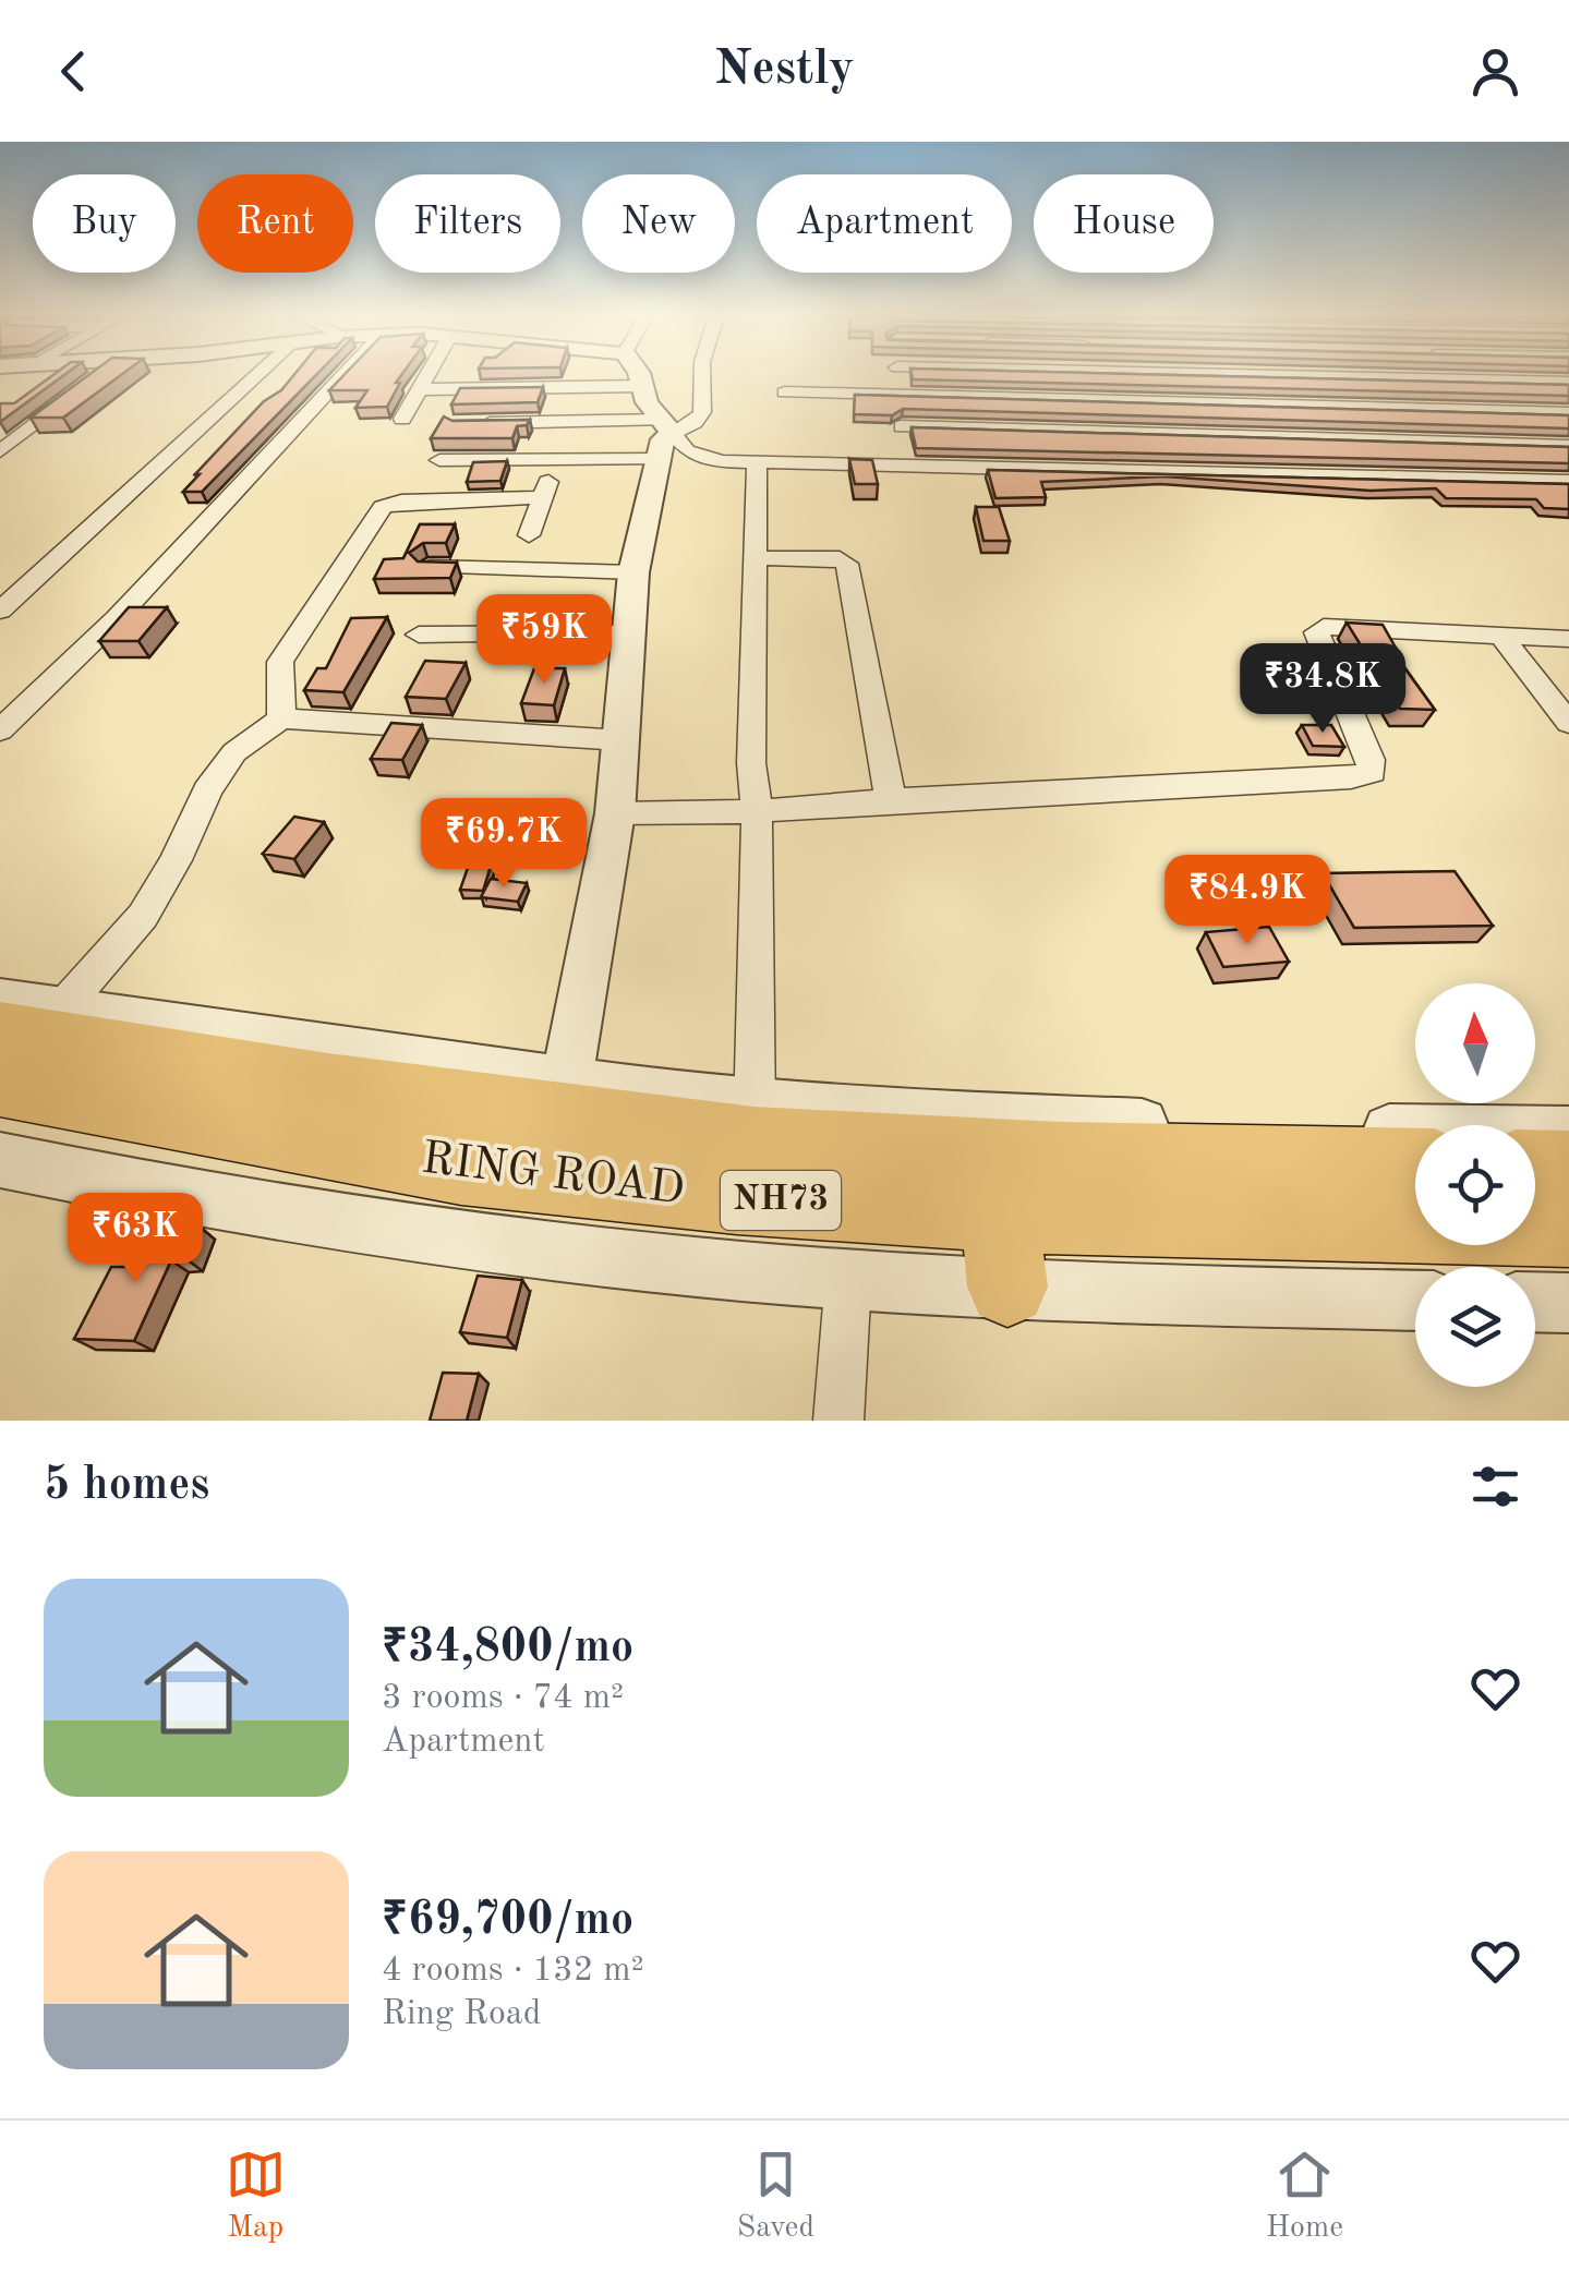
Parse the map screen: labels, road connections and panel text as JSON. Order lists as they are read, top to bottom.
{
  "streets": {
    "highway": ["RING ROAD", "NH73"]
  },
  "north": "top",
  "page": {
    "header": "Nestly",
    "chip": [
      "Buy",
      "Rent",
      "Filters",
      "New",
      "Apartment",
      "House"
    ],
    "price": [
      "₹59K",
      "₹34.8K",
      "₹69.7K",
      "₹84.9K",
      "₹63K"
    ],
    "heading": "5 homes",
    "list": [
      {
        "name": "₹34,800/mo",
        "note": "3 rooms · 74 m² · Apartment"
      },
      {
        "name": "₹69,700/mo",
        "note": "4 rooms · 132 m² · Ring Road"
      }
    ],
    "tabs": ["Map", "Saved", "Home"]
  }
}
